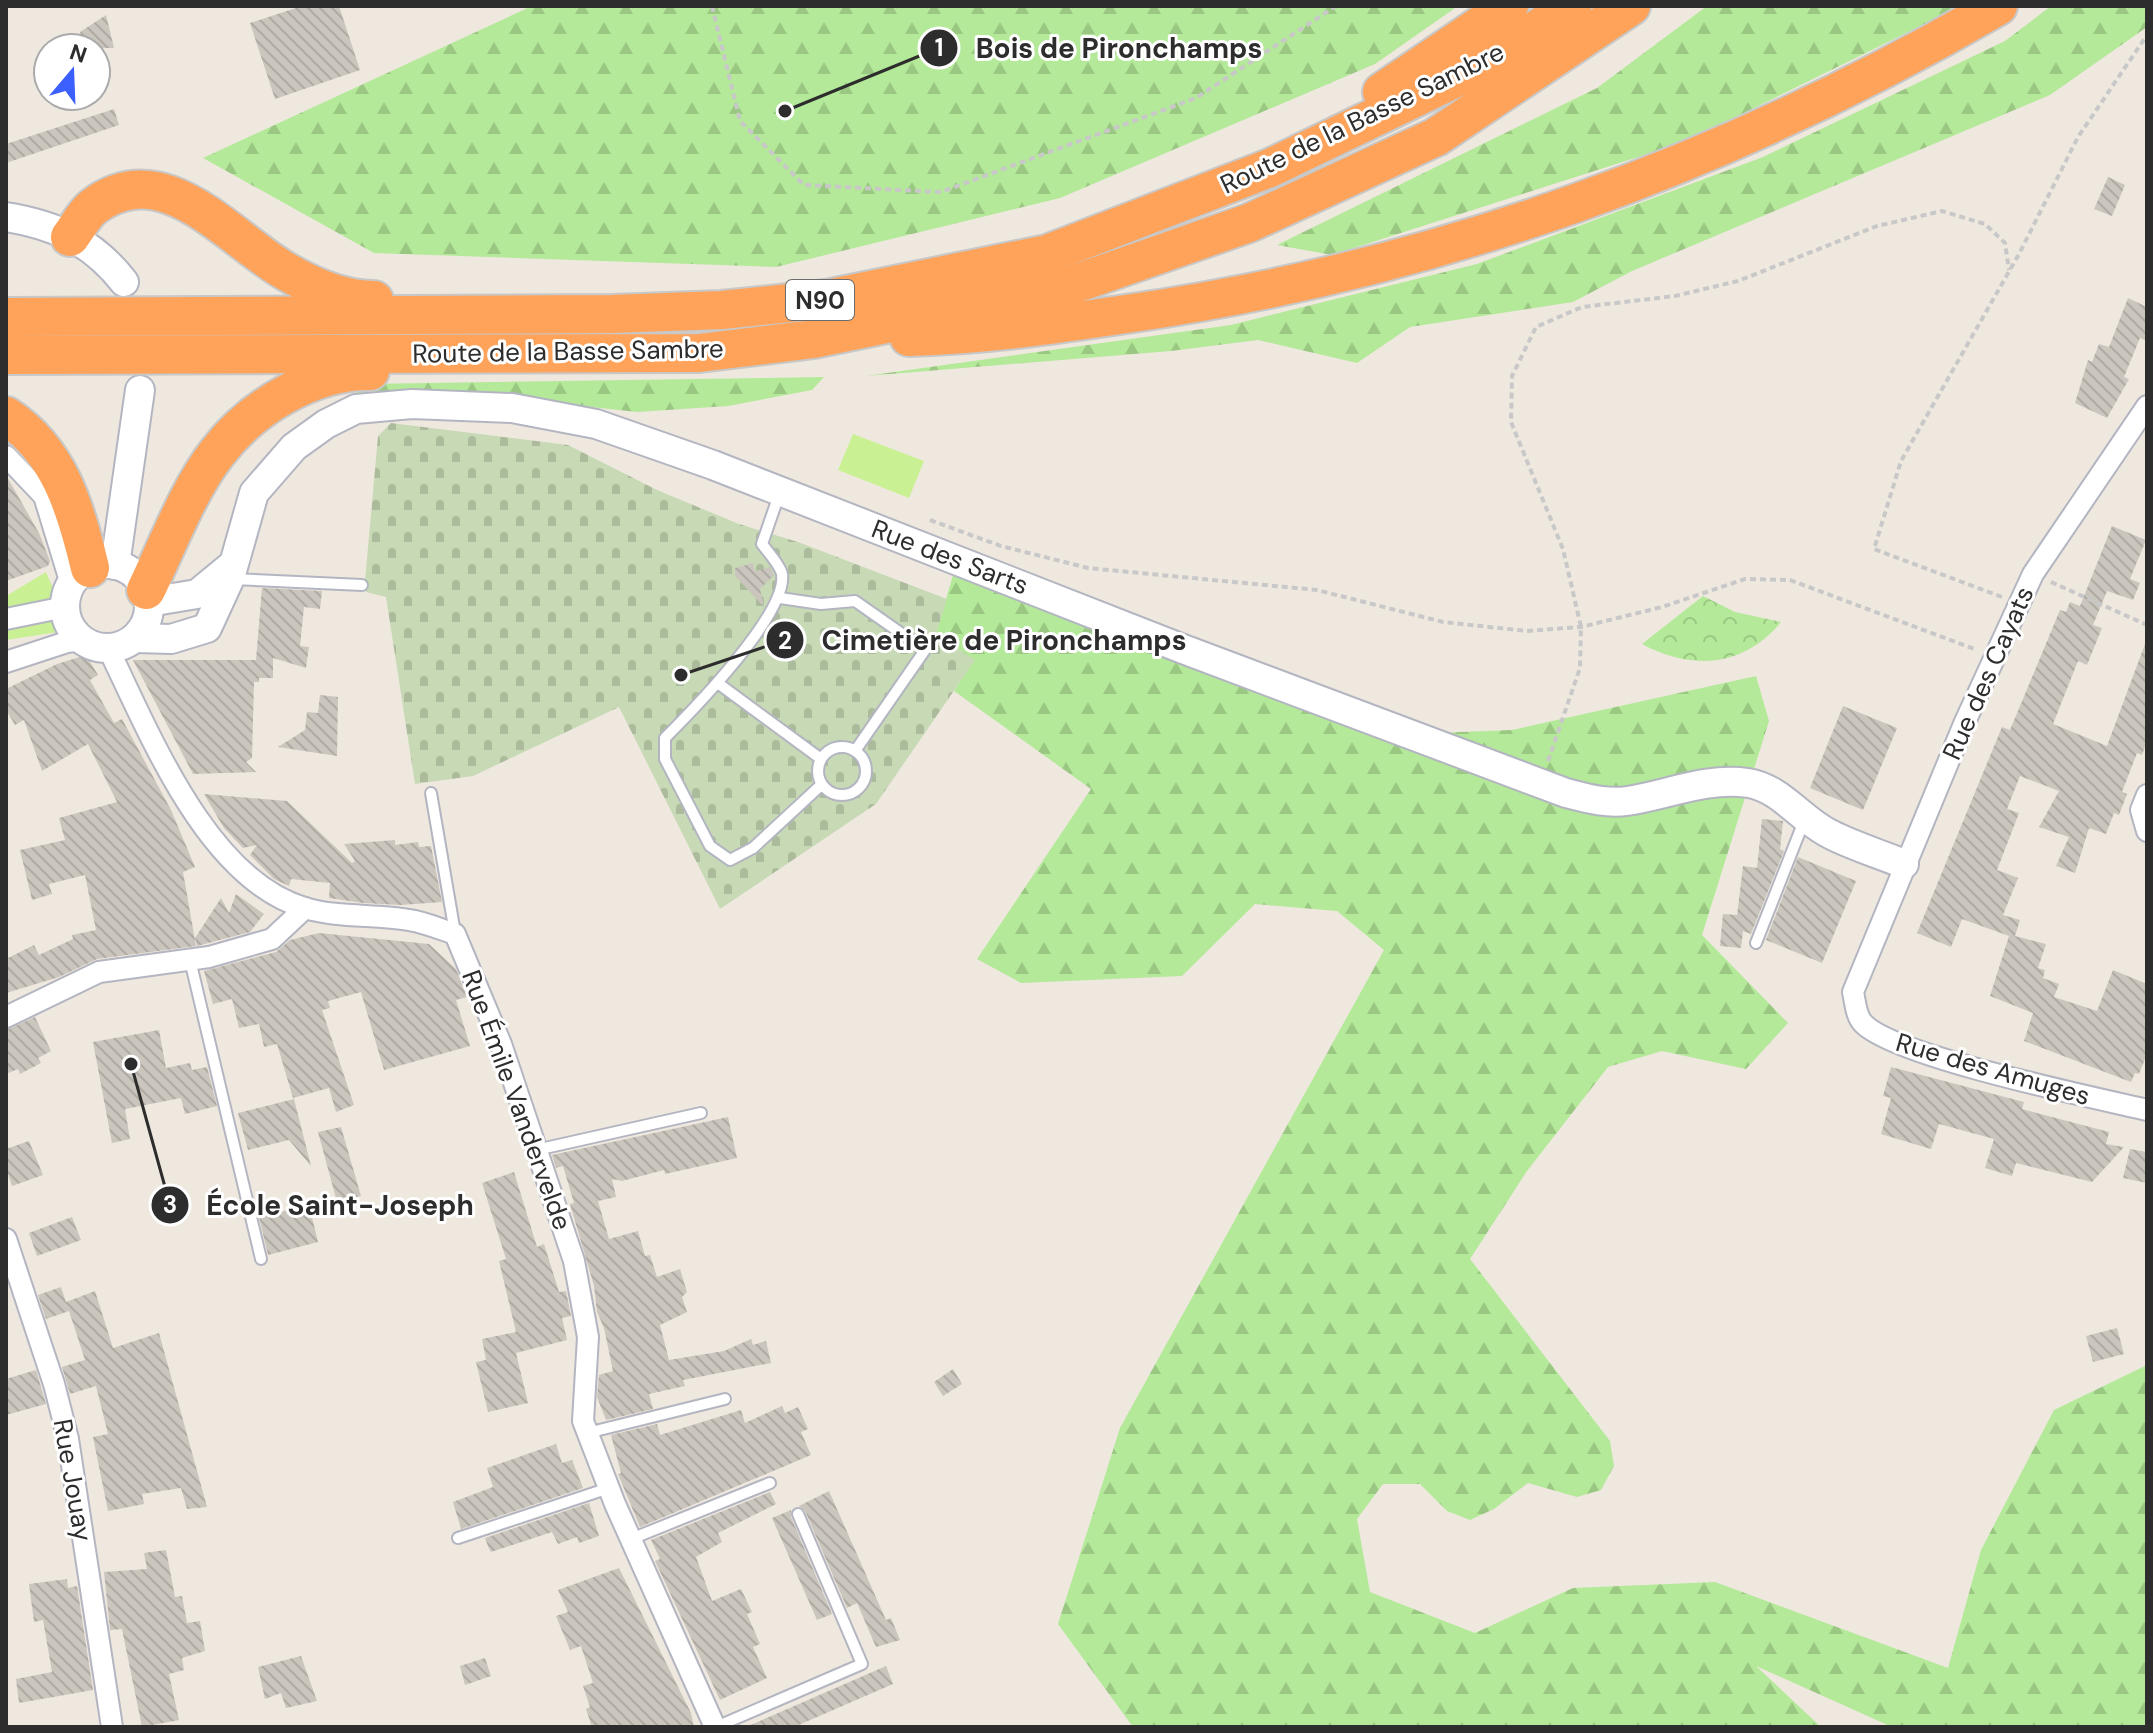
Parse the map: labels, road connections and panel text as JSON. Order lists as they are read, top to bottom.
{
  "streets": {
    "highway": ["Route de la Basse Sambre", "N90"],
    "street": [
      "Rue des Sarts",
      "Rue des Cayats",
      "Rue des Amuges",
      "Rue Émile Vandervelde",
      "Rue Jouay"
    ]
  },
  "crossings": [
    ["Rue des Sarts", "Rue des Cayats"],
    ["Rue des Cayats", "Rue des Amuges"]
  ],
  "places": ["Bois de Pironchamps", "Cimetière de Pironchamps", "École Saint-Joseph"],
  "north": "top"
}
